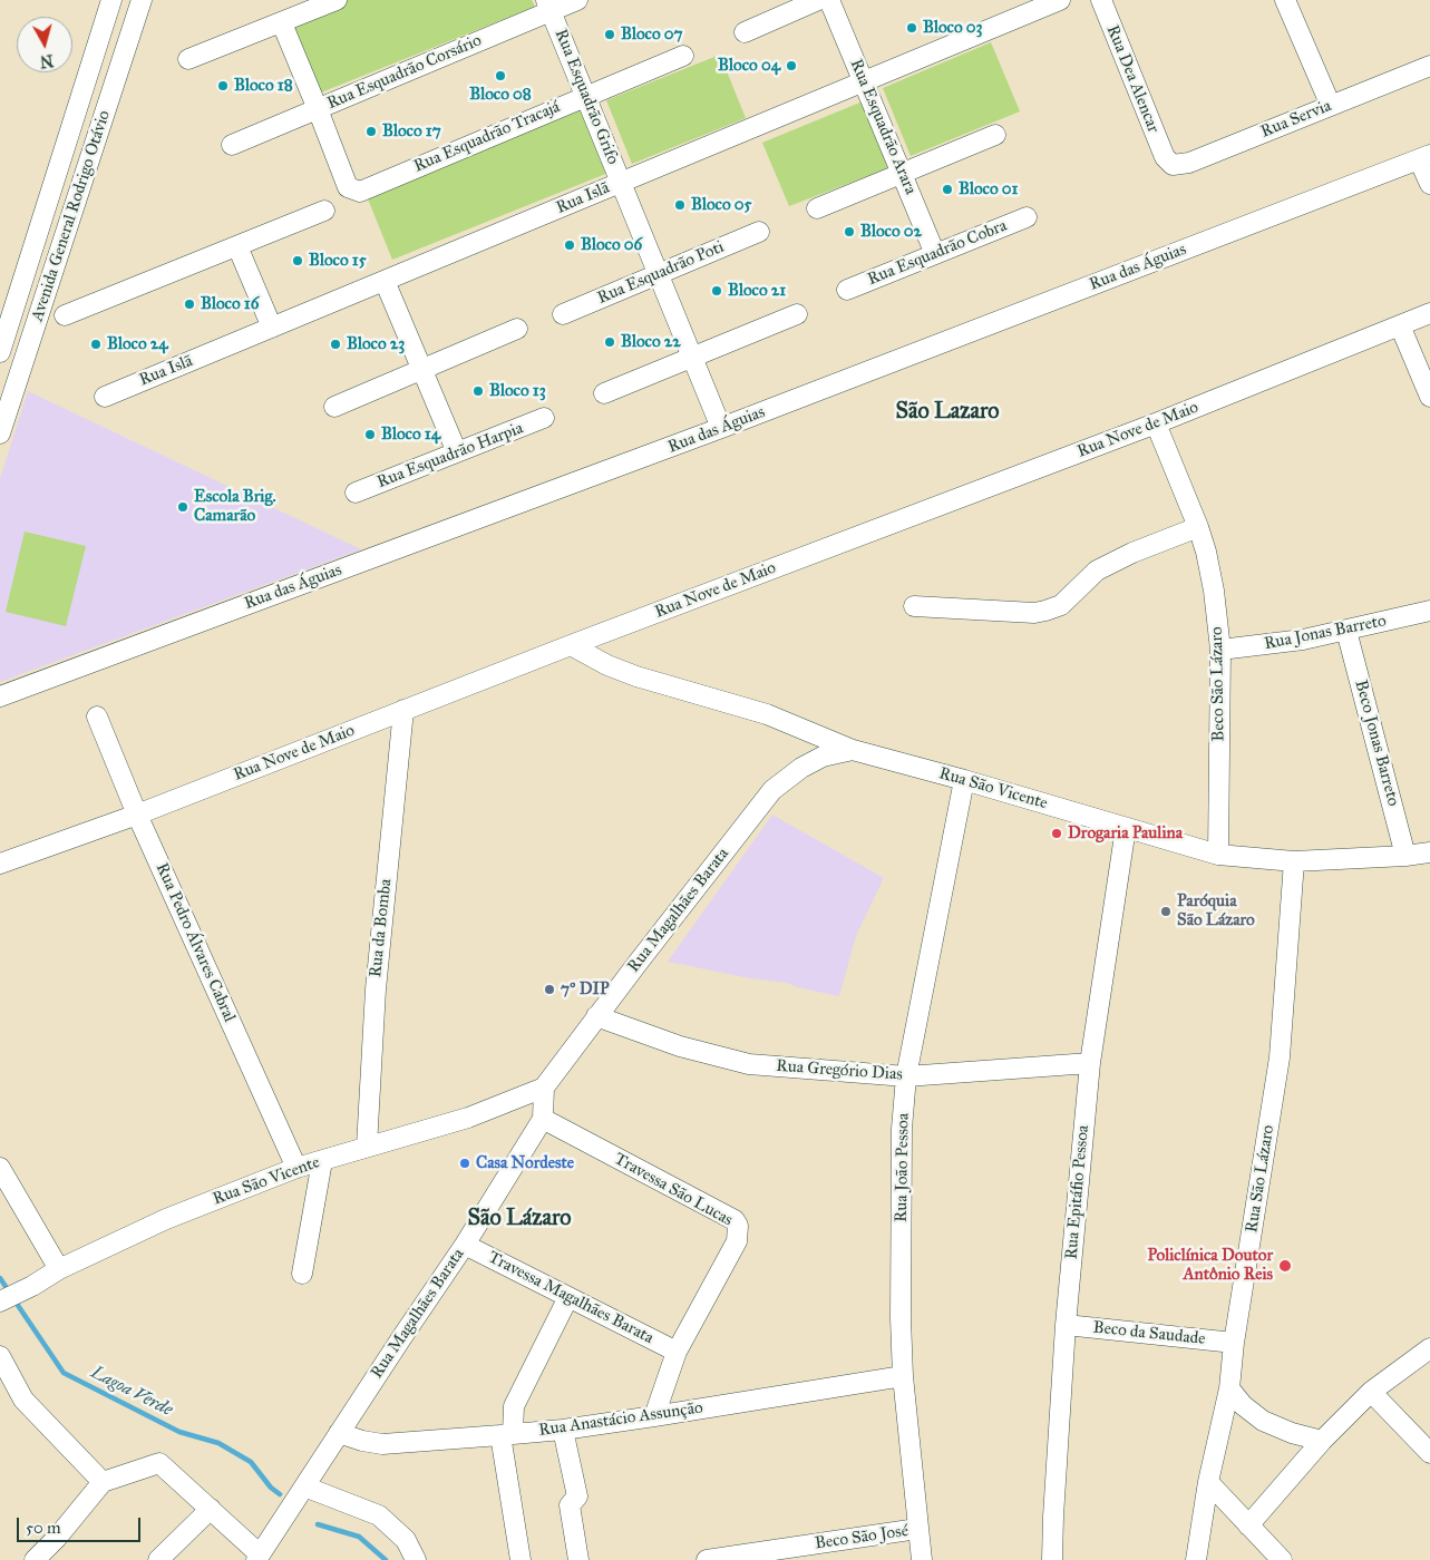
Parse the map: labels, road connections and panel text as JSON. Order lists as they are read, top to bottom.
{
  "streets": {
    "street": [
      "Rua Esquadrão Corsário",
      "Rua Dea Alencar",
      "Rua Esquadrão Grifo",
      "Rua Servia",
      "Rua Esquadrão Arara",
      "Rua Esquadrão Tracajá",
      "Rua Islã",
      "Avenida General Rodrigo Otávio",
      "Rua Esquadrão Cobra",
      "Rua das Águias",
      "Rua Esquadrão Poti",
      "Rua Nove de Maio",
      "Rua Esquadrão Harpia",
      "Rua Jonas Barreto",
      "Beco São Lázaro",
      "Beco Jonas Barreto",
      "Rua São Vicente",
      "Rua Magalhães Barata",
      "Rua da Bomba",
      "Rua Pedro Álvares Cabral",
      "Rua Gregório Dias",
      "Rua João Pessoa",
      "Rua São Lázaro",
      "Travessa São Lucas",
      "Rua Epitáfio Pessoa",
      "Travessa Magalhães Barata",
      "Beco da Saudade",
      "Rua Anastácio Assunção",
      "Beco São José"
    ]
  },
  "crossings": [
    ["Rua Esquadrão Corsário", "Rua Esquadrão Grifo"],
    ["Rua Esquadrão Corsário", "Rua Esquadrão Tracajá"],
    ["Rua Dea Alencar", "Rua Servia"],
    ["Rua Esquadrão Grifo", "Rua Esquadrão Tracajá"],
    ["Rua Esquadrão Grifo", "Rua Islã"],
    ["Rua Esquadrão Grifo", "Rua das Águias"],
    ["Rua Esquadrão Grifo", "Rua Esquadrão Poti"],
    ["Rua Esquadrão Arara", "Rua Islã"],
    ["Rua Esquadrão Arara", "Rua Esquadrão Cobra"],
    ["Rua Nove de Maio", "Beco São Lázaro"],
    ["Rua Nove de Maio", "Rua São Vicente"],
    ["Rua Nove de Maio", "Rua da Bomba"],
    ["Rua Nove de Maio", "Rua Pedro Álvares Cabral"],
    ["Rua Jonas Barreto", "Beco São Lázaro"],
    ["Rua Jonas Barreto", "Beco Jonas Barreto"],
    ["Beco São Lázaro", "Rua São Vicente"],
    ["Beco Jonas Barreto", "Rua São Vicente"],
    ["Rua São Vicente", "Rua Magalhães Barata"],
    ["Rua São Vicente", "Rua da Bomba"],
    ["Rua São Vicente", "Rua Pedro Álvares Cabral"],
    ["Rua São Vicente", "Rua João Pessoa"],
    ["Rua São Vicente", "Rua São Lázaro"],
    ["Rua São Vicente", "Rua Epitáfio Pessoa"],
    ["Rua Magalhães Barata", "Rua Gregório Dias"],
    ["Rua Magalhães Barata", "Travessa São Lucas"],
    ["Rua Magalhães Barata", "Travessa Magalhães Barata"],
    ["Rua Magalhães Barata", "Rua Anastácio Assunção"],
    ["Rua Gregório Dias", "Rua João Pessoa"],
    ["Rua Gregório Dias", "Rua Epitáfio Pessoa"],
    ["Rua João Pessoa", "Rua Anastácio Assunção"],
    ["Rua João Pessoa", "Beco São José"],
    ["Rua São Lázaro", "Beco da Saudade"],
    ["Travessa São Lucas", "Travessa Magalhães Barata"],
    ["Travessa São Lucas", "Rua Anastácio Assunção"],
    ["Rua Epitáfio Pessoa", "Beco da Saudade"]
  ],
  "districts": ["São Lazaro", "São Lázaro"],
  "water": ["Lagoa Verde"],
  "places": [
    "Bloco 03",
    "Bloco 07",
    "Bloco 04",
    "Bloco 08",
    "Bloco 18",
    "Bloco 17",
    "Bloco 01",
    "Bloco 05",
    "Bloco 02",
    "Bloco 06",
    "Bloco 15",
    "Bloco 21",
    "Bloco 16",
    "Bloco 22",
    "Bloco 24",
    "Bloco 23",
    "Bloco 13",
    "Bloco 14",
    "Escola Brig. Camarão",
    "Drogaria Paulina",
    "Paróquia São Lázaro",
    "7º DIP",
    "Casa Nordeste",
    "Policlínica Doutor Antônio Reis"
  ],
  "scale_bar": "50 m",
  "north": "bottom"
}
